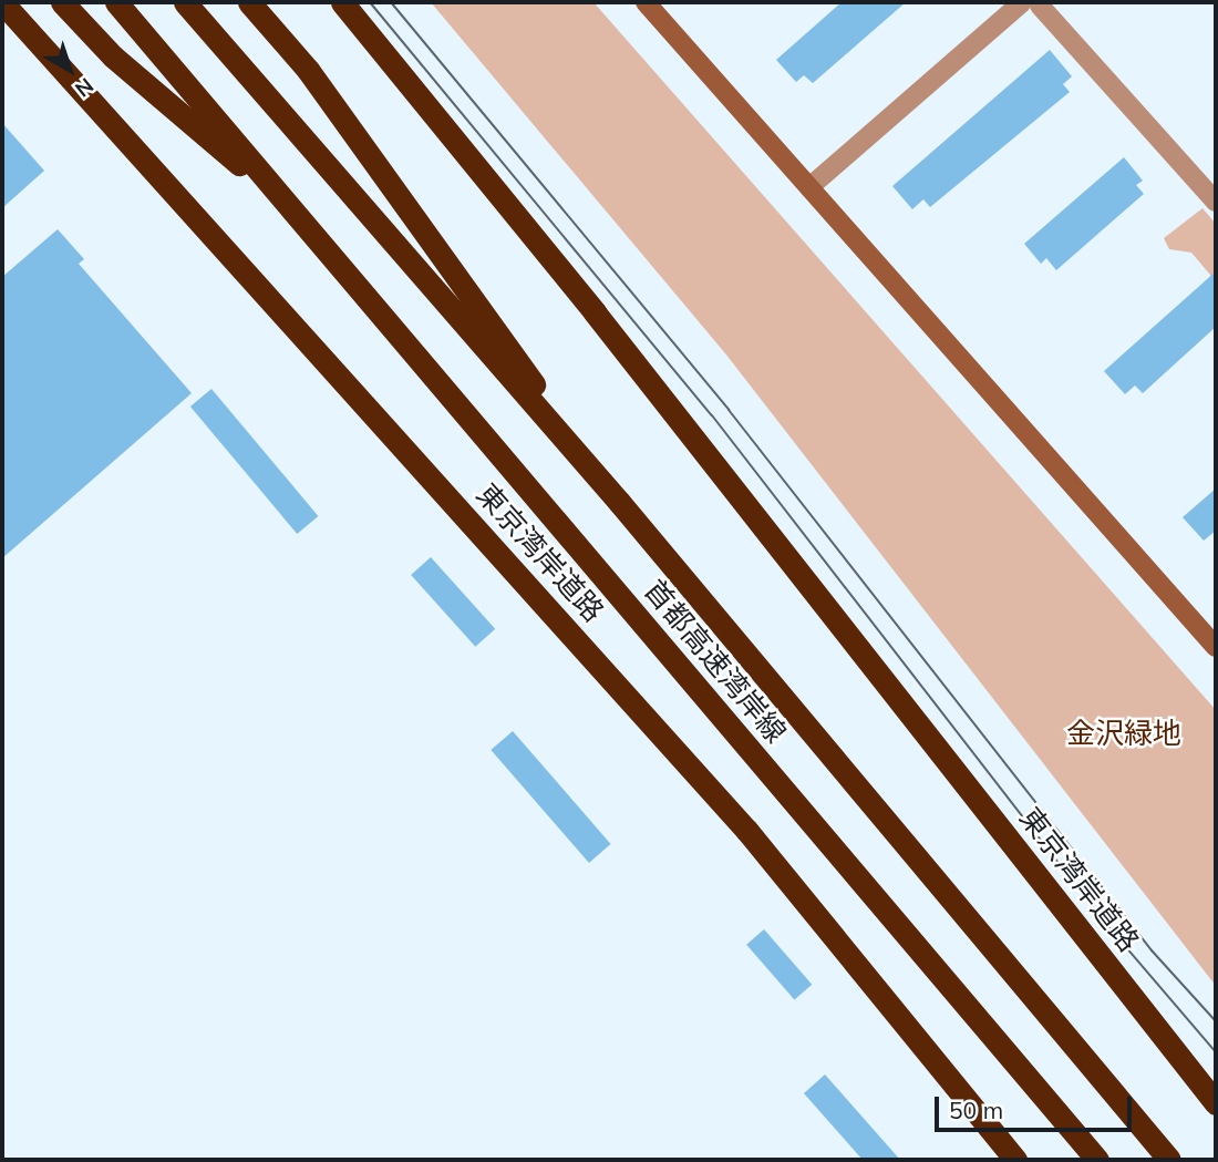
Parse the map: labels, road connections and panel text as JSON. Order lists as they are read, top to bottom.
{
  "streets": {
    "highway": ["東京湾岸道路", "首都高速湾岸線"]
  },
  "parks": ["金沢緑地"],
  "scale_bar": "50 m",
  "north": "bottom right"
}
